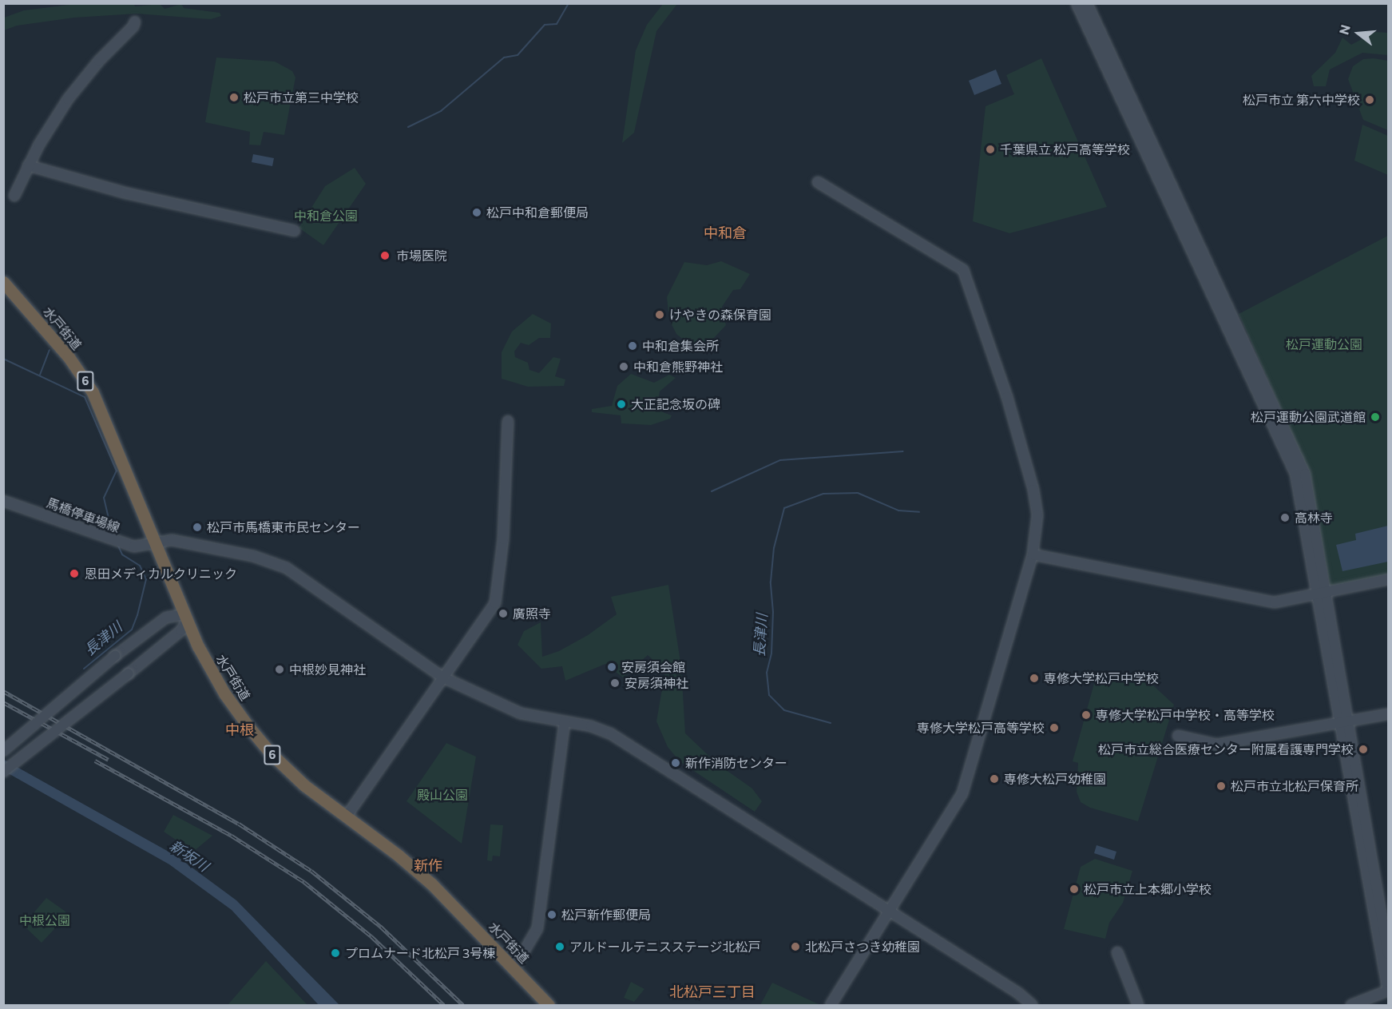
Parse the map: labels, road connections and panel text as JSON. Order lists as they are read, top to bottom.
{
  "streets": {
    "highway": ["水戸街道", "6"],
    "street": ["馬橋停車場線"]
  },
  "crossings": [
    ["水戸街道", "馬橋停車場線"]
  ],
  "districts": [
    "中和倉",
    "中根",
    "新作",
    "北松戸三丁目"
  ],
  "water": ["長津川", "新坂川"],
  "parks": [
    "中和倉公園",
    "松戸運動公園",
    "殿山公園",
    "中根公園"
  ],
  "places": [
    "松戸市立第三中学校",
    "松戸市立 第六中学校",
    "千葉県立 松戸高等学校",
    "松戸中和倉郵便局",
    "市場医院",
    "けやきの森保育園",
    "中和倉集会所",
    "中和倉熊野神社",
    "大正記念坂の碑",
    "松戸運動公園武道館",
    "高林寺",
    "松戸市馬橋東市民センター",
    "恩田メディカルクリニック",
    "廣照寺",
    "安房須会館",
    "中根妙見神社",
    "専修大学松戸中学校",
    "安房須神社",
    "専修大学松戸中学校・高等学校",
    "専修大学松戸高等学校",
    "松戸市立総合医療センター附属看護専門学校",
    "新作消防センター",
    "専修大松戸幼稚園",
    "松戸市立北松戸保育所",
    "松戸市立上本郷小学校",
    "松戸新作郵便局",
    "アルドールテニスステージ北松戸",
    "北松戸さつき幼稚園",
    "プロムナード北松戸 3号棟"
  ],
  "north": "left"
}
